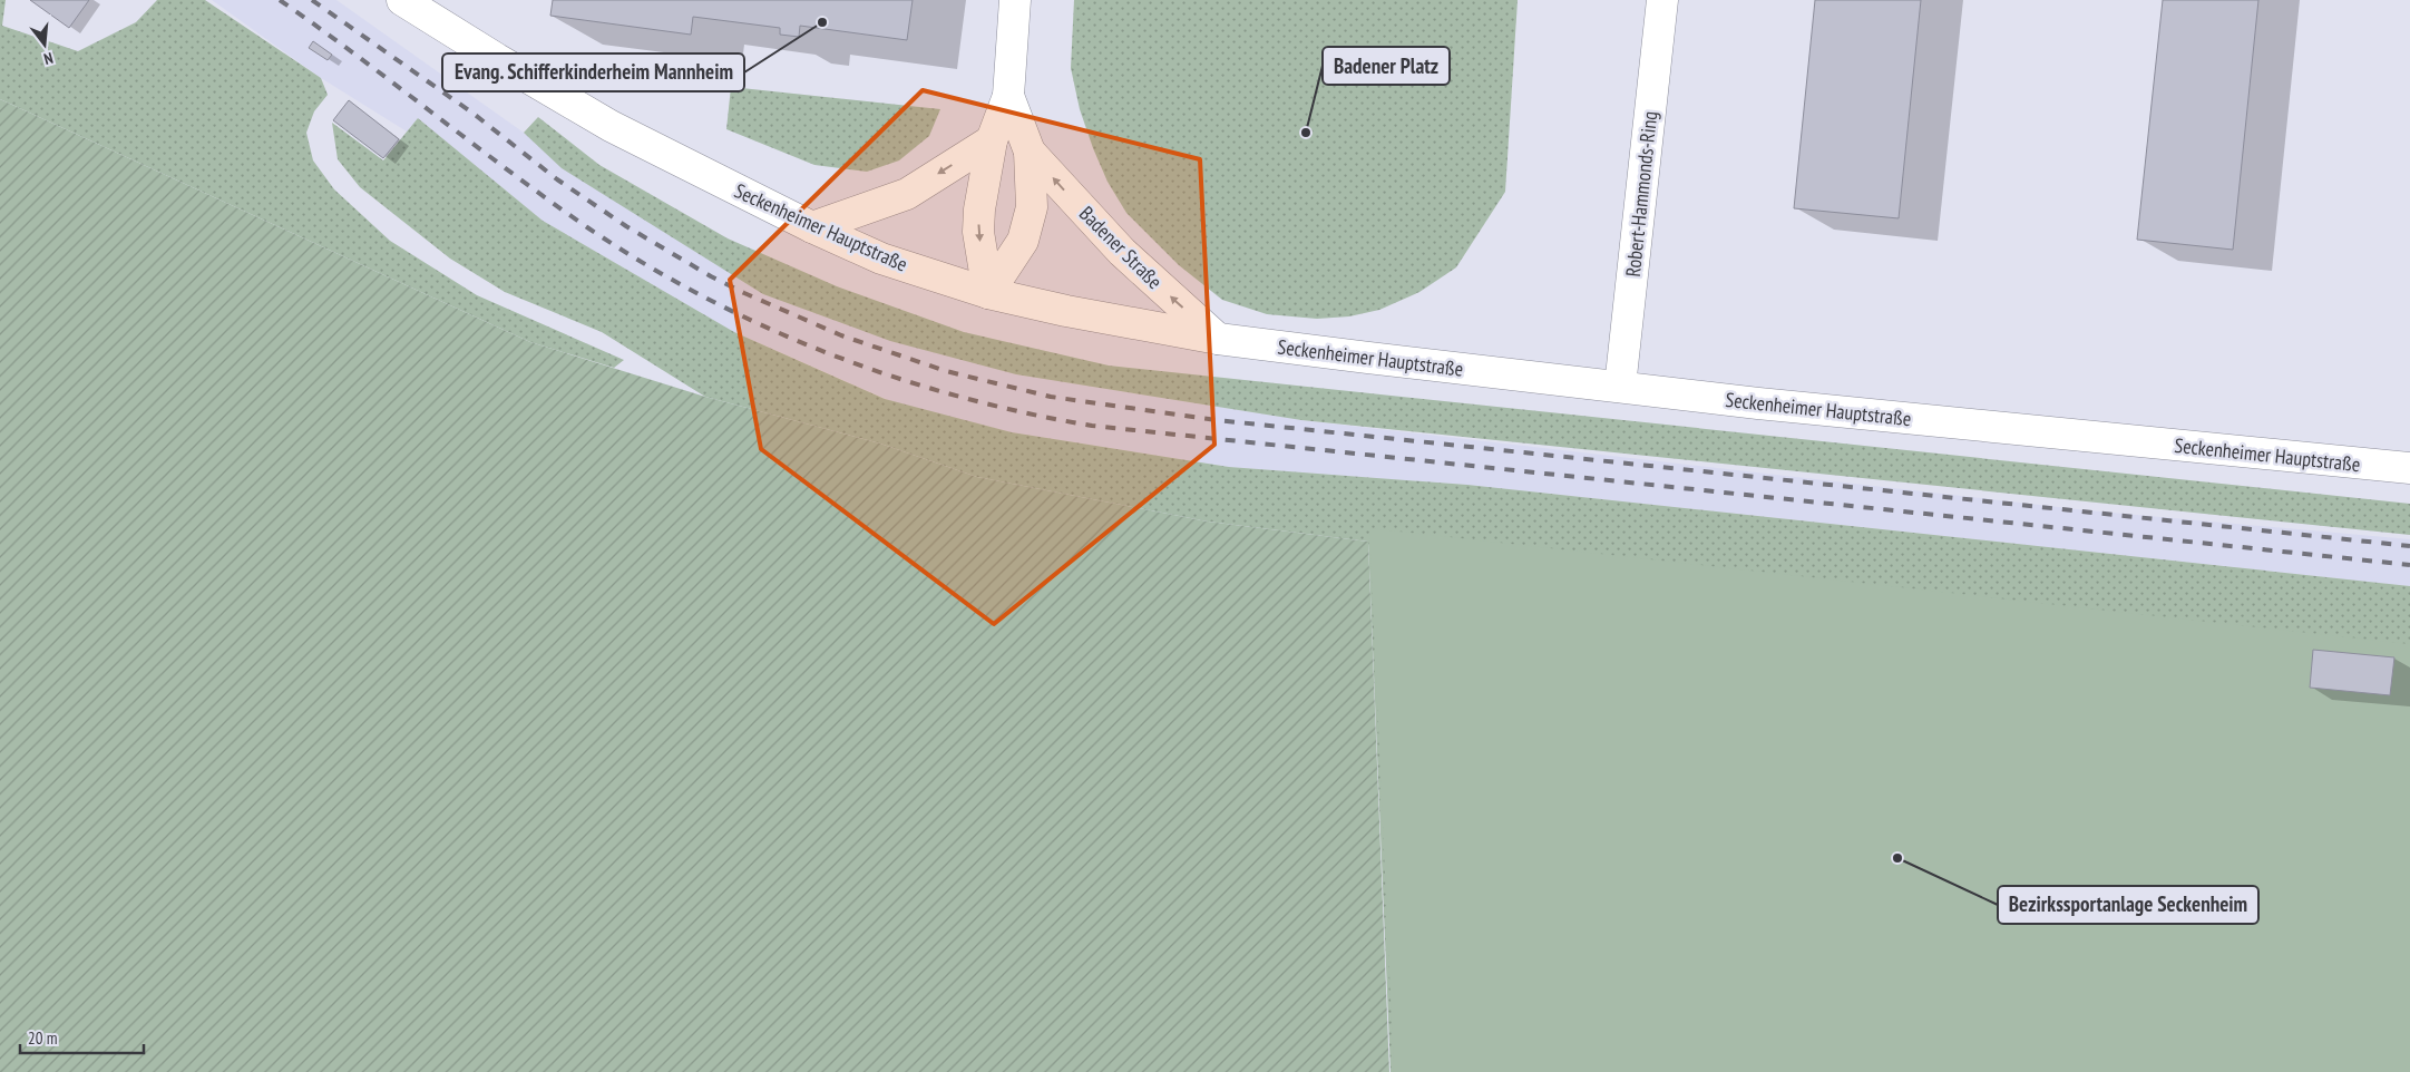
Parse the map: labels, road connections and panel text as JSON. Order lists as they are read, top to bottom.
{
  "streets": {
    "main road": ["Robert-Hammonds-Ring", "Seckenheimer Hauptstraße", "Badener Straße"]
  },
  "crossings": [
    ["Robert-Hammonds-Ring", "Seckenheimer Hauptstraße"],
    ["Seckenheimer Hauptstraße", "Badener Straße"]
  ],
  "places": ["Evang. Schifferkinderheim Mannheim", "Badener Platz", "Bezirkssportanlage Seckenheim"],
  "scale_bar": "20 m",
  "north": "bottom"
}
